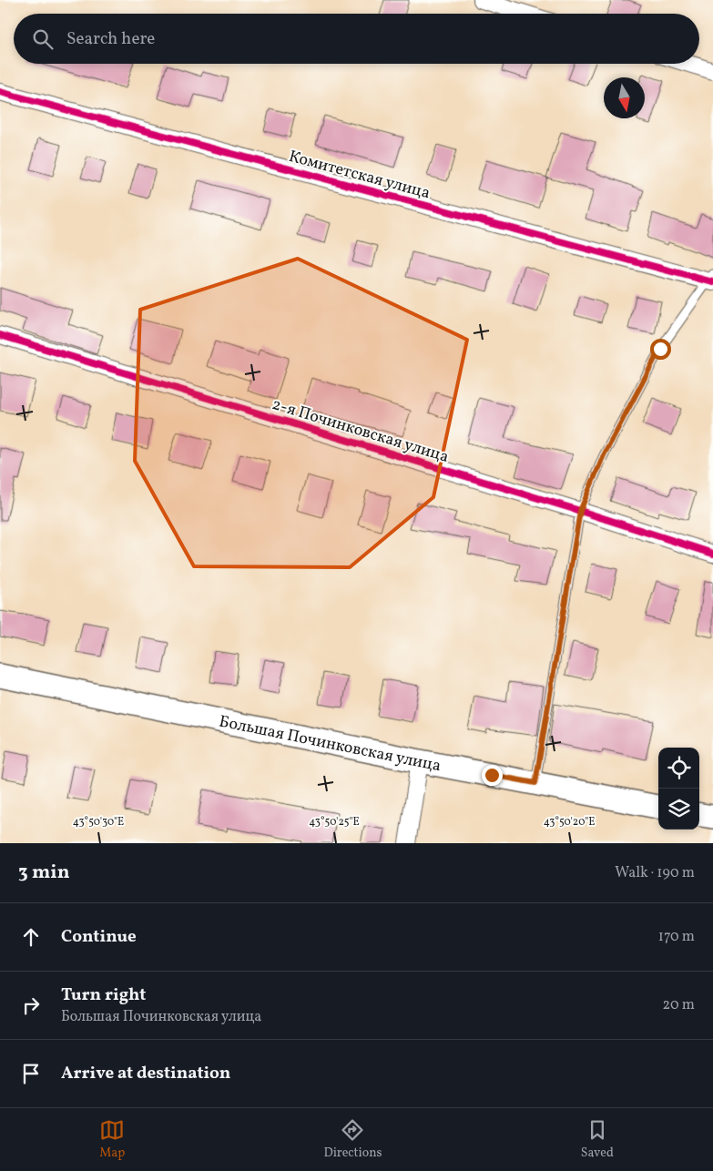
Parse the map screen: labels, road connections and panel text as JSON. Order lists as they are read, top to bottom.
{
  "streets": {
    "street": ["Комитетская улица", "2-я Починковская улица", "Большая Починковская улица"]
  },
  "north": "bottom",
  "page": {
    "search": "Search here",
    "heading": ["3 min", "Walk · 190 m"],
    "list": [
      ["Continue", "170 m"],
      ["Turn right", "Большая Починковская улица", "20 m"],
      "Arrive at destination"
    ],
    "nav": ["Map", "Directions", "Saved"]
  },
  "coordinates": ["43°50'30\"E", "43°50'25\"E", "43°50'20\"E"]
}
